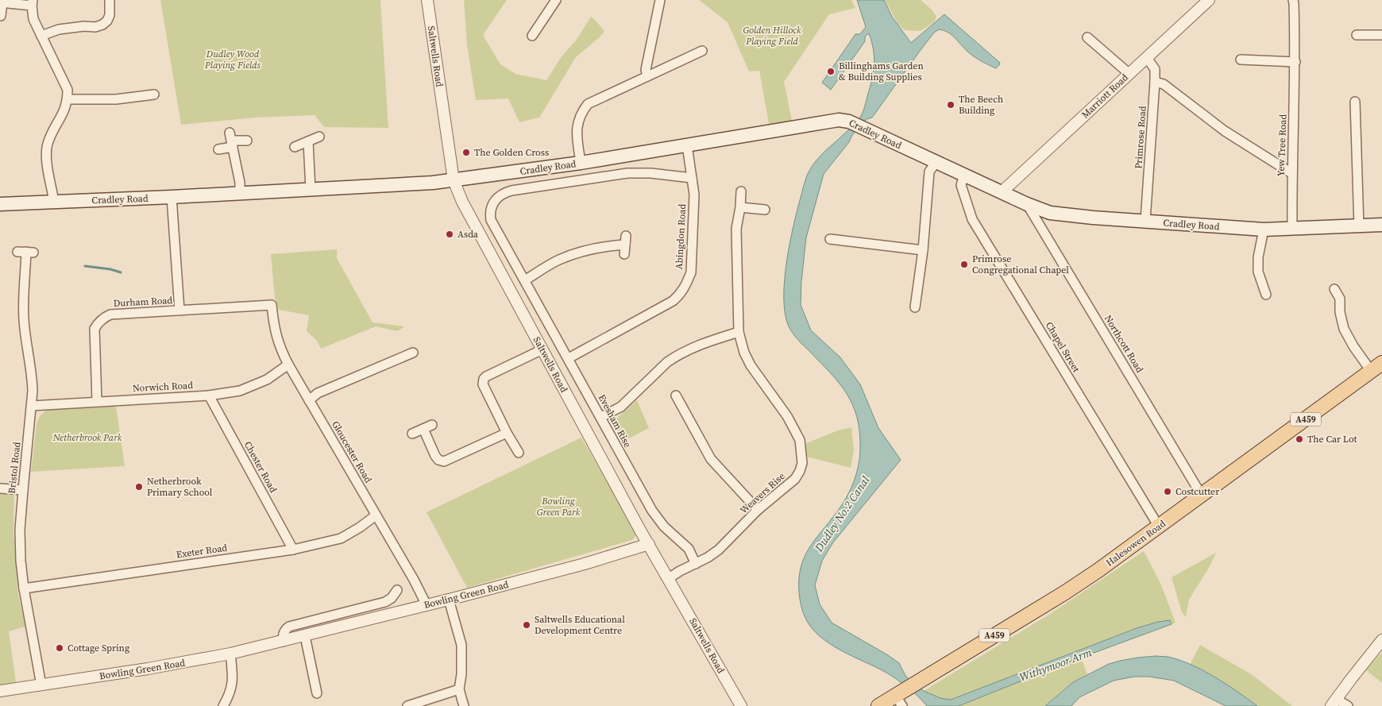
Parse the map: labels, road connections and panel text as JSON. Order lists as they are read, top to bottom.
{
  "streets": {
    "main road": ["Cradley Road", "A459", "Halesowen Road"],
    "street": [
      "Saltwells Road",
      "Marriott Road",
      "Primrose Road",
      "Yew Tree Road",
      "Abingdon Road",
      "Durham Road",
      "Northcott Road",
      "Chapel Street",
      "Norwich Road",
      "Evesham Rise",
      "Gloucester Road",
      "Chester Road",
      "Bristol Road",
      "Weavers Rise",
      "Exeter Road",
      "Bowling Green Road"
    ]
  },
  "crossings": [
    ["Saltwells Road", "Cradley Road"],
    ["Saltwells Road", "Weavers Rise"],
    ["Saltwells Road", "Bowling Green Road"],
    ["Marriott Road", "Cradley Road"],
    ["Marriott Road", "Primrose Road"],
    ["Cradley Road", "Primrose Road"],
    ["Cradley Road", "Yew Tree Road"],
    ["Cradley Road", "Abingdon Road"],
    ["Cradley Road", "Northcott Road"],
    ["Cradley Road", "Chapel Street"],
    ["Abingdon Road", "Evesham Rise"],
    ["Durham Road", "Norwich Road"],
    ["Durham Road", "Gloucester Road"],
    ["Northcott Road", "Halesowen Road"],
    ["Chapel Street", "Halesowen Road"],
    ["Norwich Road", "Gloucester Road"],
    ["Norwich Road", "Chester Road"],
    ["Norwich Road", "Bristol Road"],
    ["Evesham Rise", "Weavers Rise"],
    ["Gloucester Road", "Exeter Road"],
    ["Gloucester Road", "Bowling Green Road"],
    ["Chester Road", "Exeter Road"],
    ["Bristol Road", "Exeter Road"],
    ["Bristol Road", "Bowling Green Road"]
  ],
  "water": ["Dudley No.2 Canal", "Withymoor Arm"],
  "parks": [
    "Golden Hillock Playing Field",
    "Dudley Wood Playing Fields",
    "Netherbrook Park",
    "Bowling Green Park"
  ],
  "places": [
    "Billinghams Garden & Building Supplies",
    "The Beech Building",
    "The Golden Cross",
    "Asda",
    "Primrose Congregational Chapel",
    "The Car Lot",
    "Netherbrook Primary School",
    "Costcutter",
    "Saltwells Educational Development Centre",
    "Cottage Spring"
  ]
}
